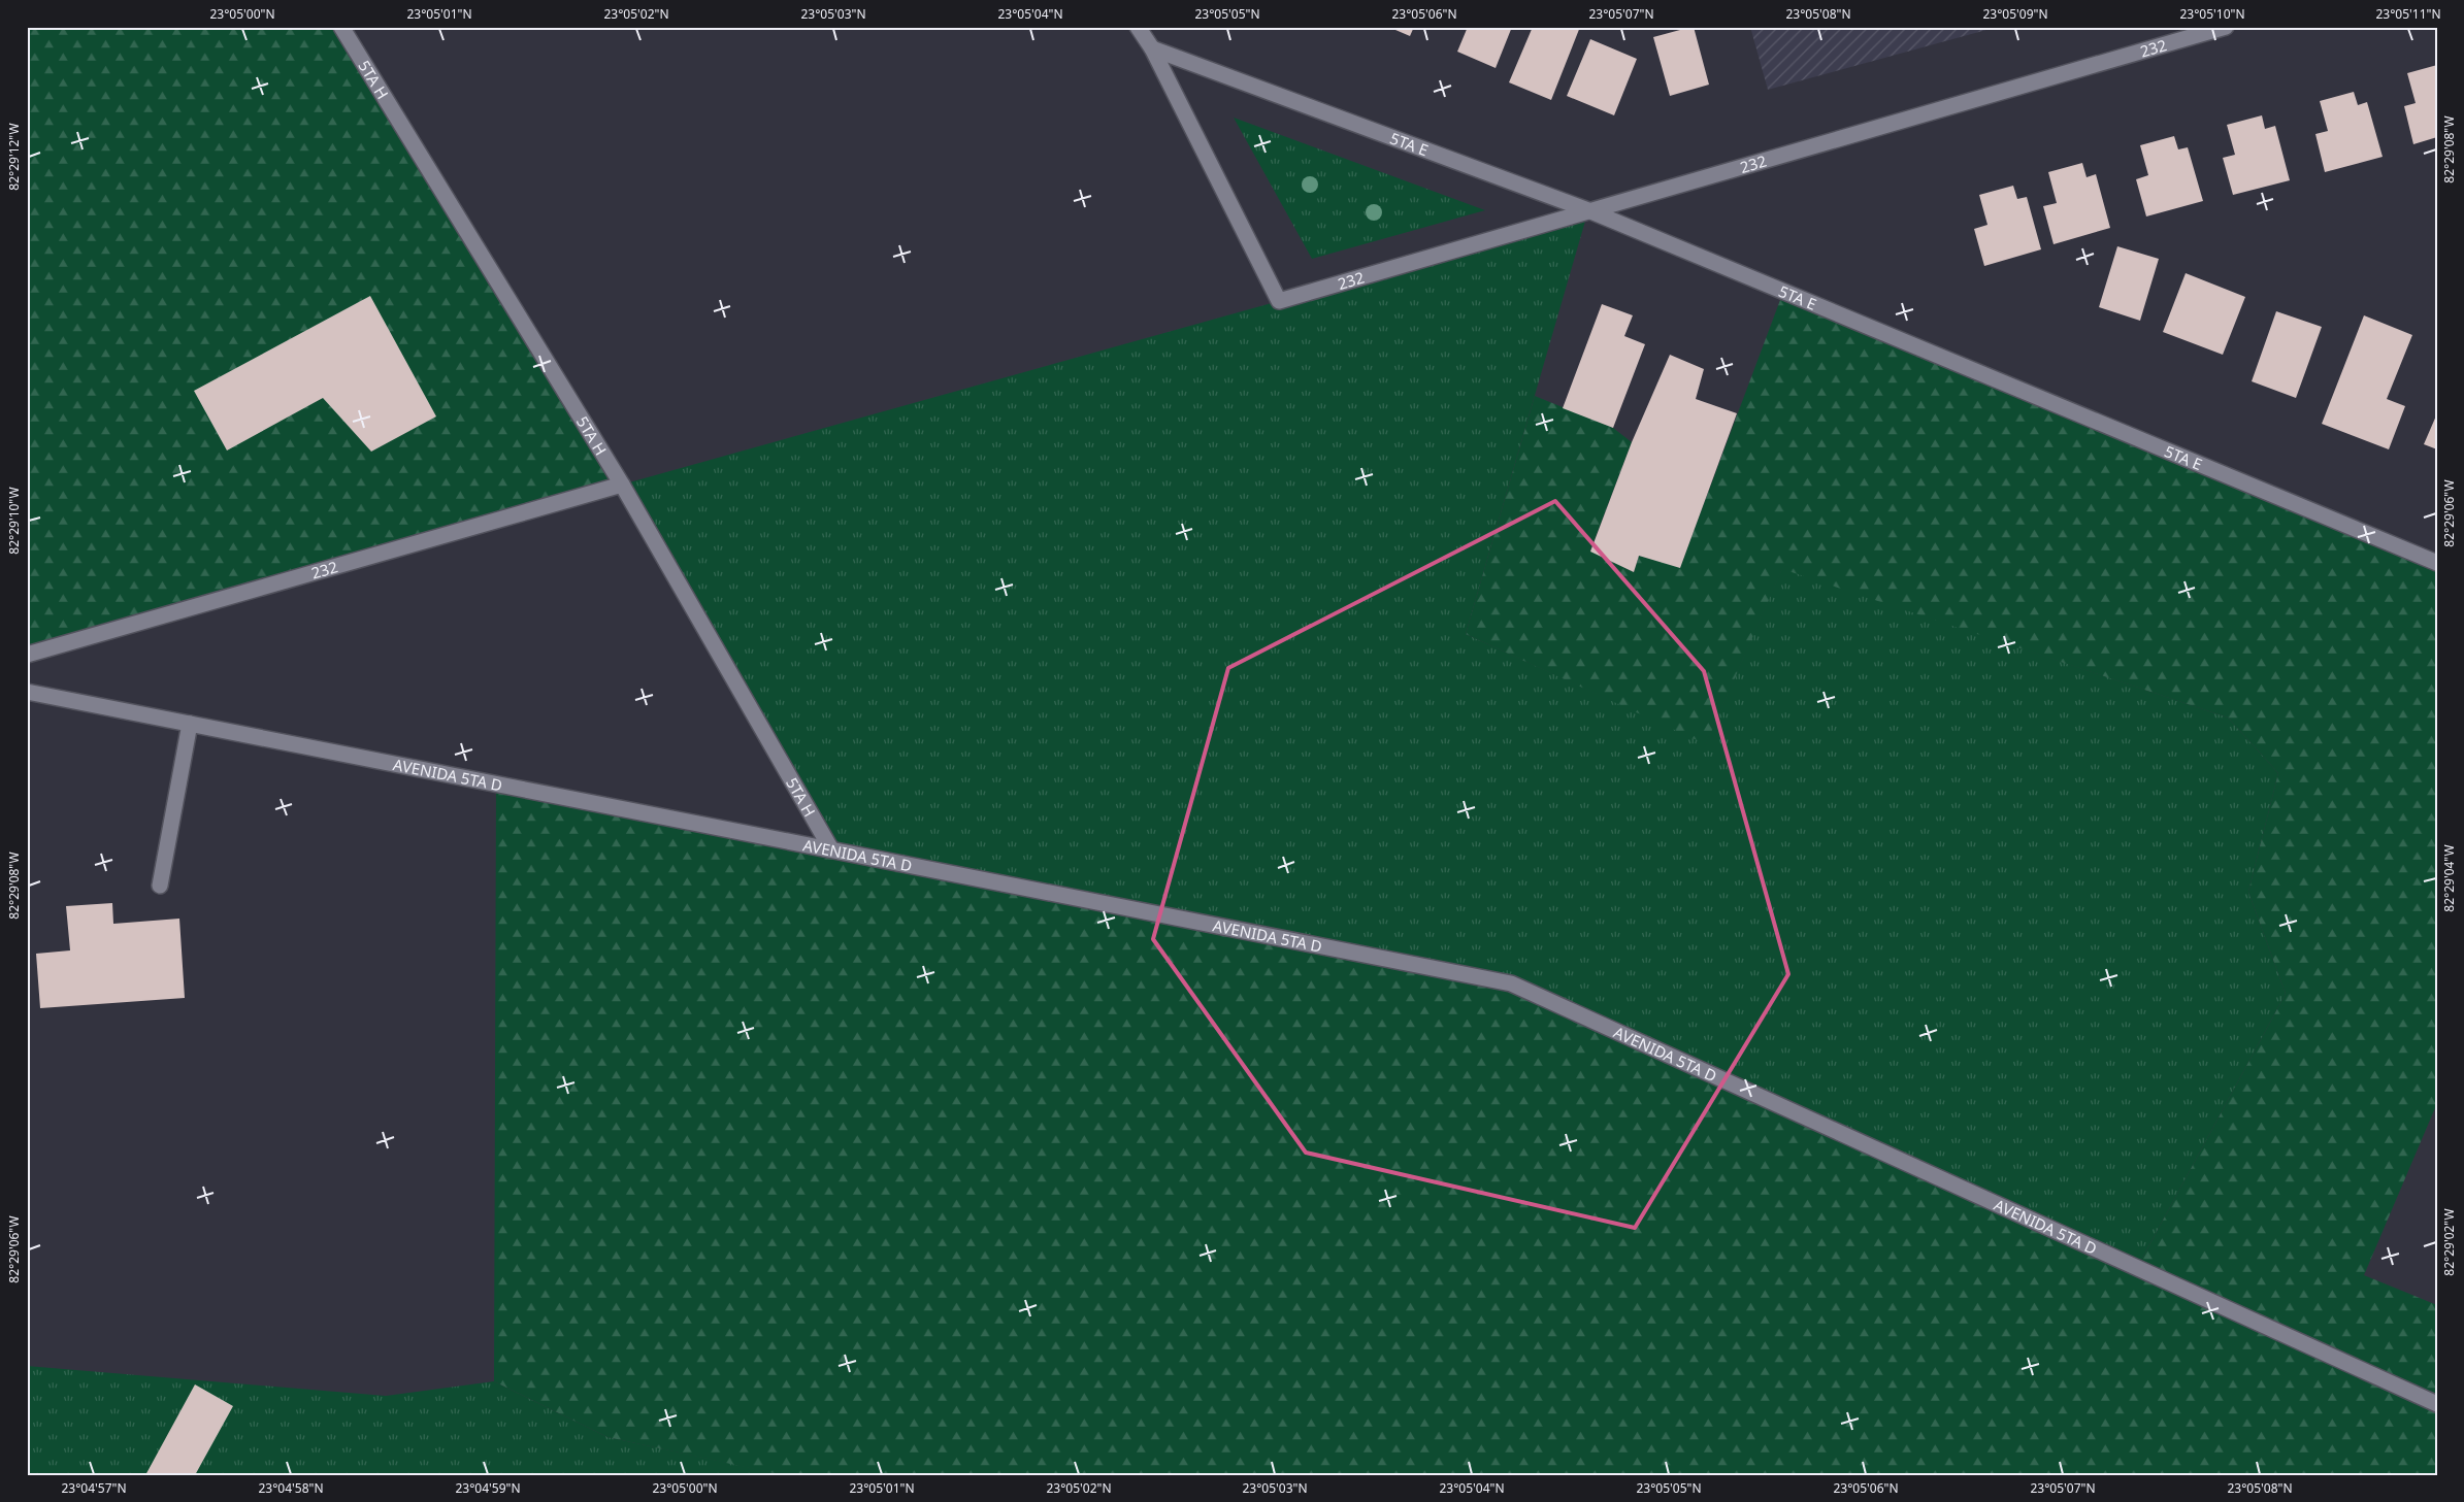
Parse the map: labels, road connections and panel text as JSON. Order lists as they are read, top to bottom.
{
  "streets": {
    "street": [
      "232",
      "5TA H",
      "5TA E",
      "AVENIDA 5TA D"
    ]
  },
  "crossings": [
    ["232", "5TA H"],
    ["232", "5TA E"],
    ["5TA H", "AVENIDA 5TA D"]
  ],
  "coordinates": [
    "23°05'00\"N",
    "23°05'01\"N",
    "23°05'02\"N",
    "23°05'03\"N",
    "23°05'04\"N",
    "23°05'05\"N",
    "23°05'06\"N",
    "23°05'07\"N",
    "23°05'08\"N",
    "23°05'09\"N",
    "23°05'10\"N",
    "23°05'11\"N",
    "82°29'08\"W",
    "82°29'12\"W",
    "82°29'06\"W",
    "82°29'10\"W",
    "82°29'04\"W",
    "82°29'02\"W",
    "23°04'57\"N",
    "23°04'58\"N",
    "23°04'59\"N"
  ]
}
